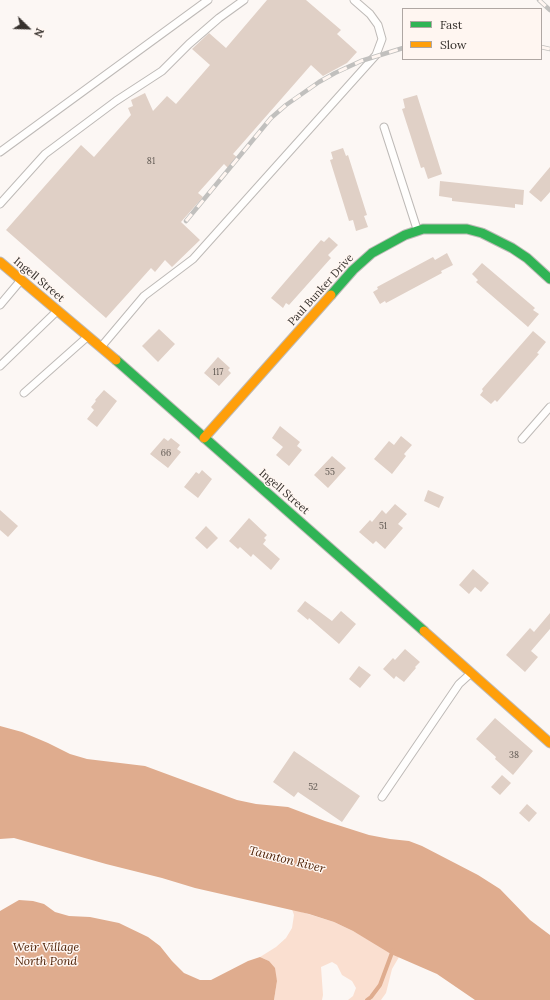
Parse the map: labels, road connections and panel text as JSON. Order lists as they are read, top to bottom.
{
  "streets": {
    "street": ["Ingell Street", "Paul Bunker Drive"]
  },
  "crossings": [
    ["Ingell Street", "Paul Bunker Drive"]
  ],
  "water": ["Taunton River", "Weir Village North Pond"],
  "house_numbers": [
    "81",
    "117",
    "66",
    "55",
    "51",
    "38",
    "52"
  ],
  "legend": ["Fast", "Slow"],
  "north": "bottom right"
}
